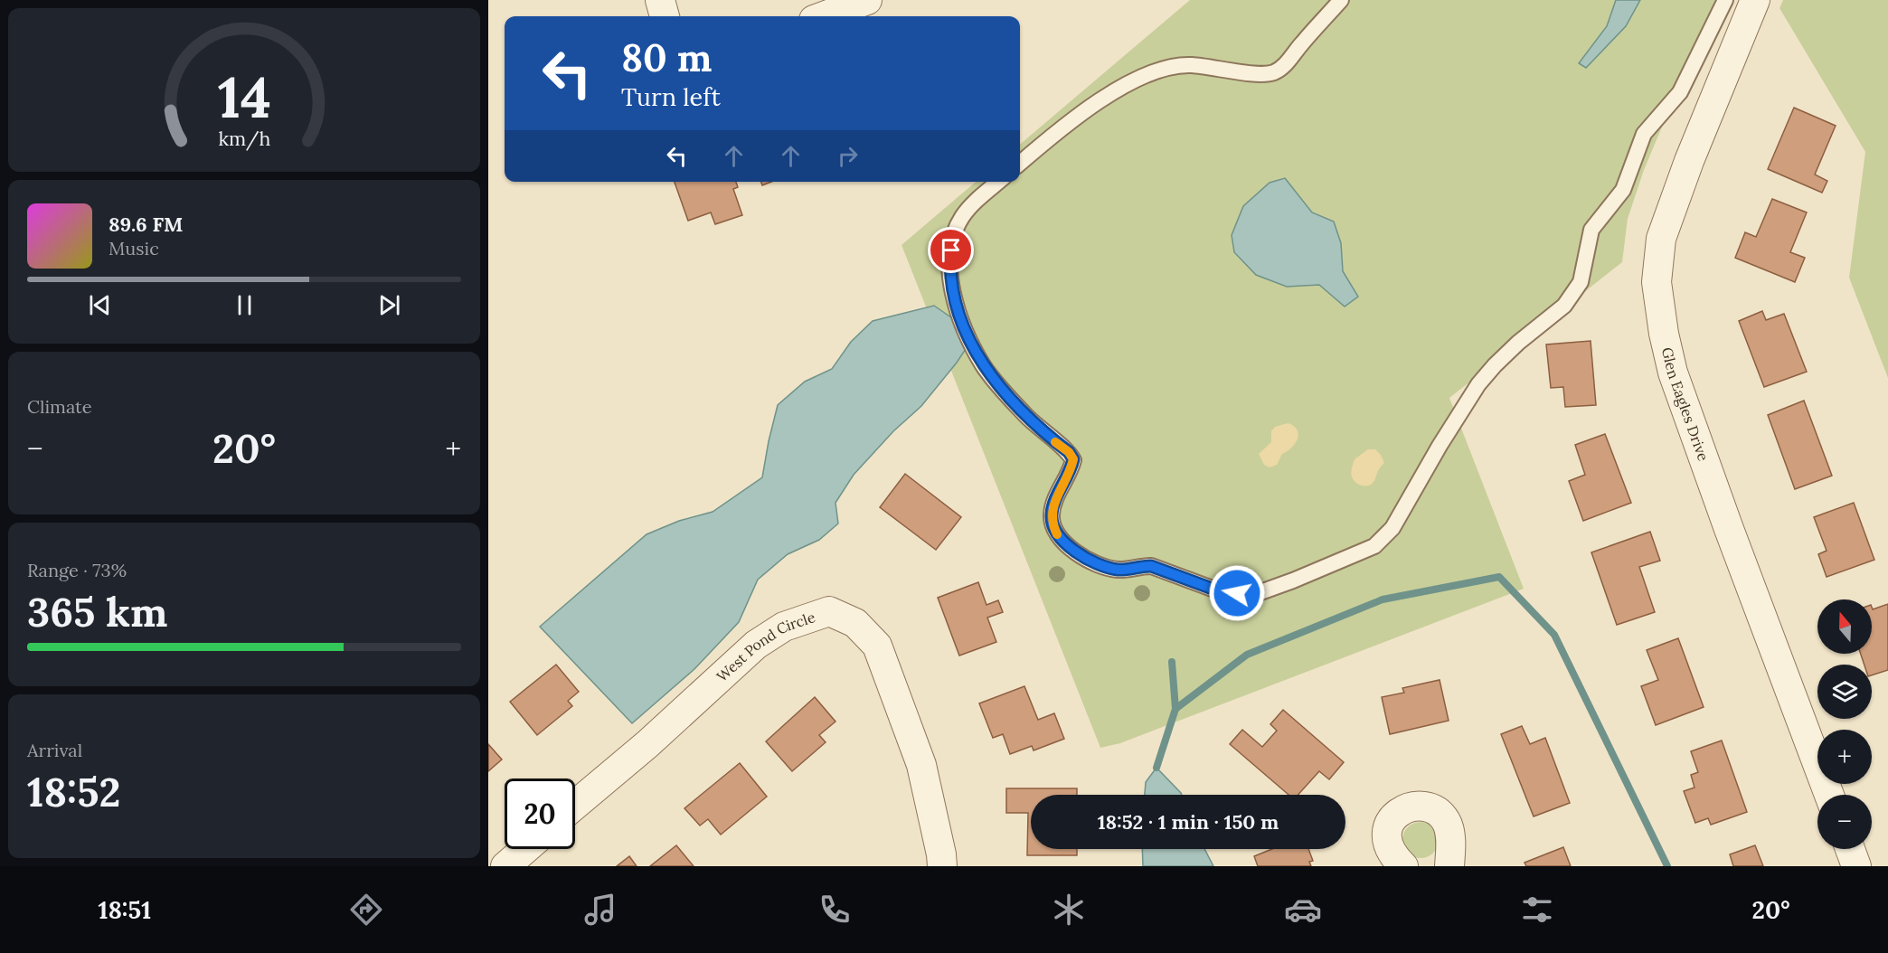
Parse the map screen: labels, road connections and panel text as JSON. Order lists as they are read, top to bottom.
{
  "streets": {
    "street": ["Glen Eagles Drive", "West Pond Circle"]
  },
  "north": "top",
  "page": {
    "turn": ["80 m", "Turn left"],
    "song": ["89.6 FM", "Music"],
    "tile": [
      "Climate",
      ["Range · 73%", "365 km"],
      ["Arrival", "18:52"]
    ],
    "heat": ["−", "20°", "+"],
    "map_buttons": ["+", "−"],
    "limit": "20",
    "trip": "18:52 · 1 min · 150 m",
    "tabs": ["18:51", "20°"],
    "gauge": ["14", "km/h"]
  }
}
